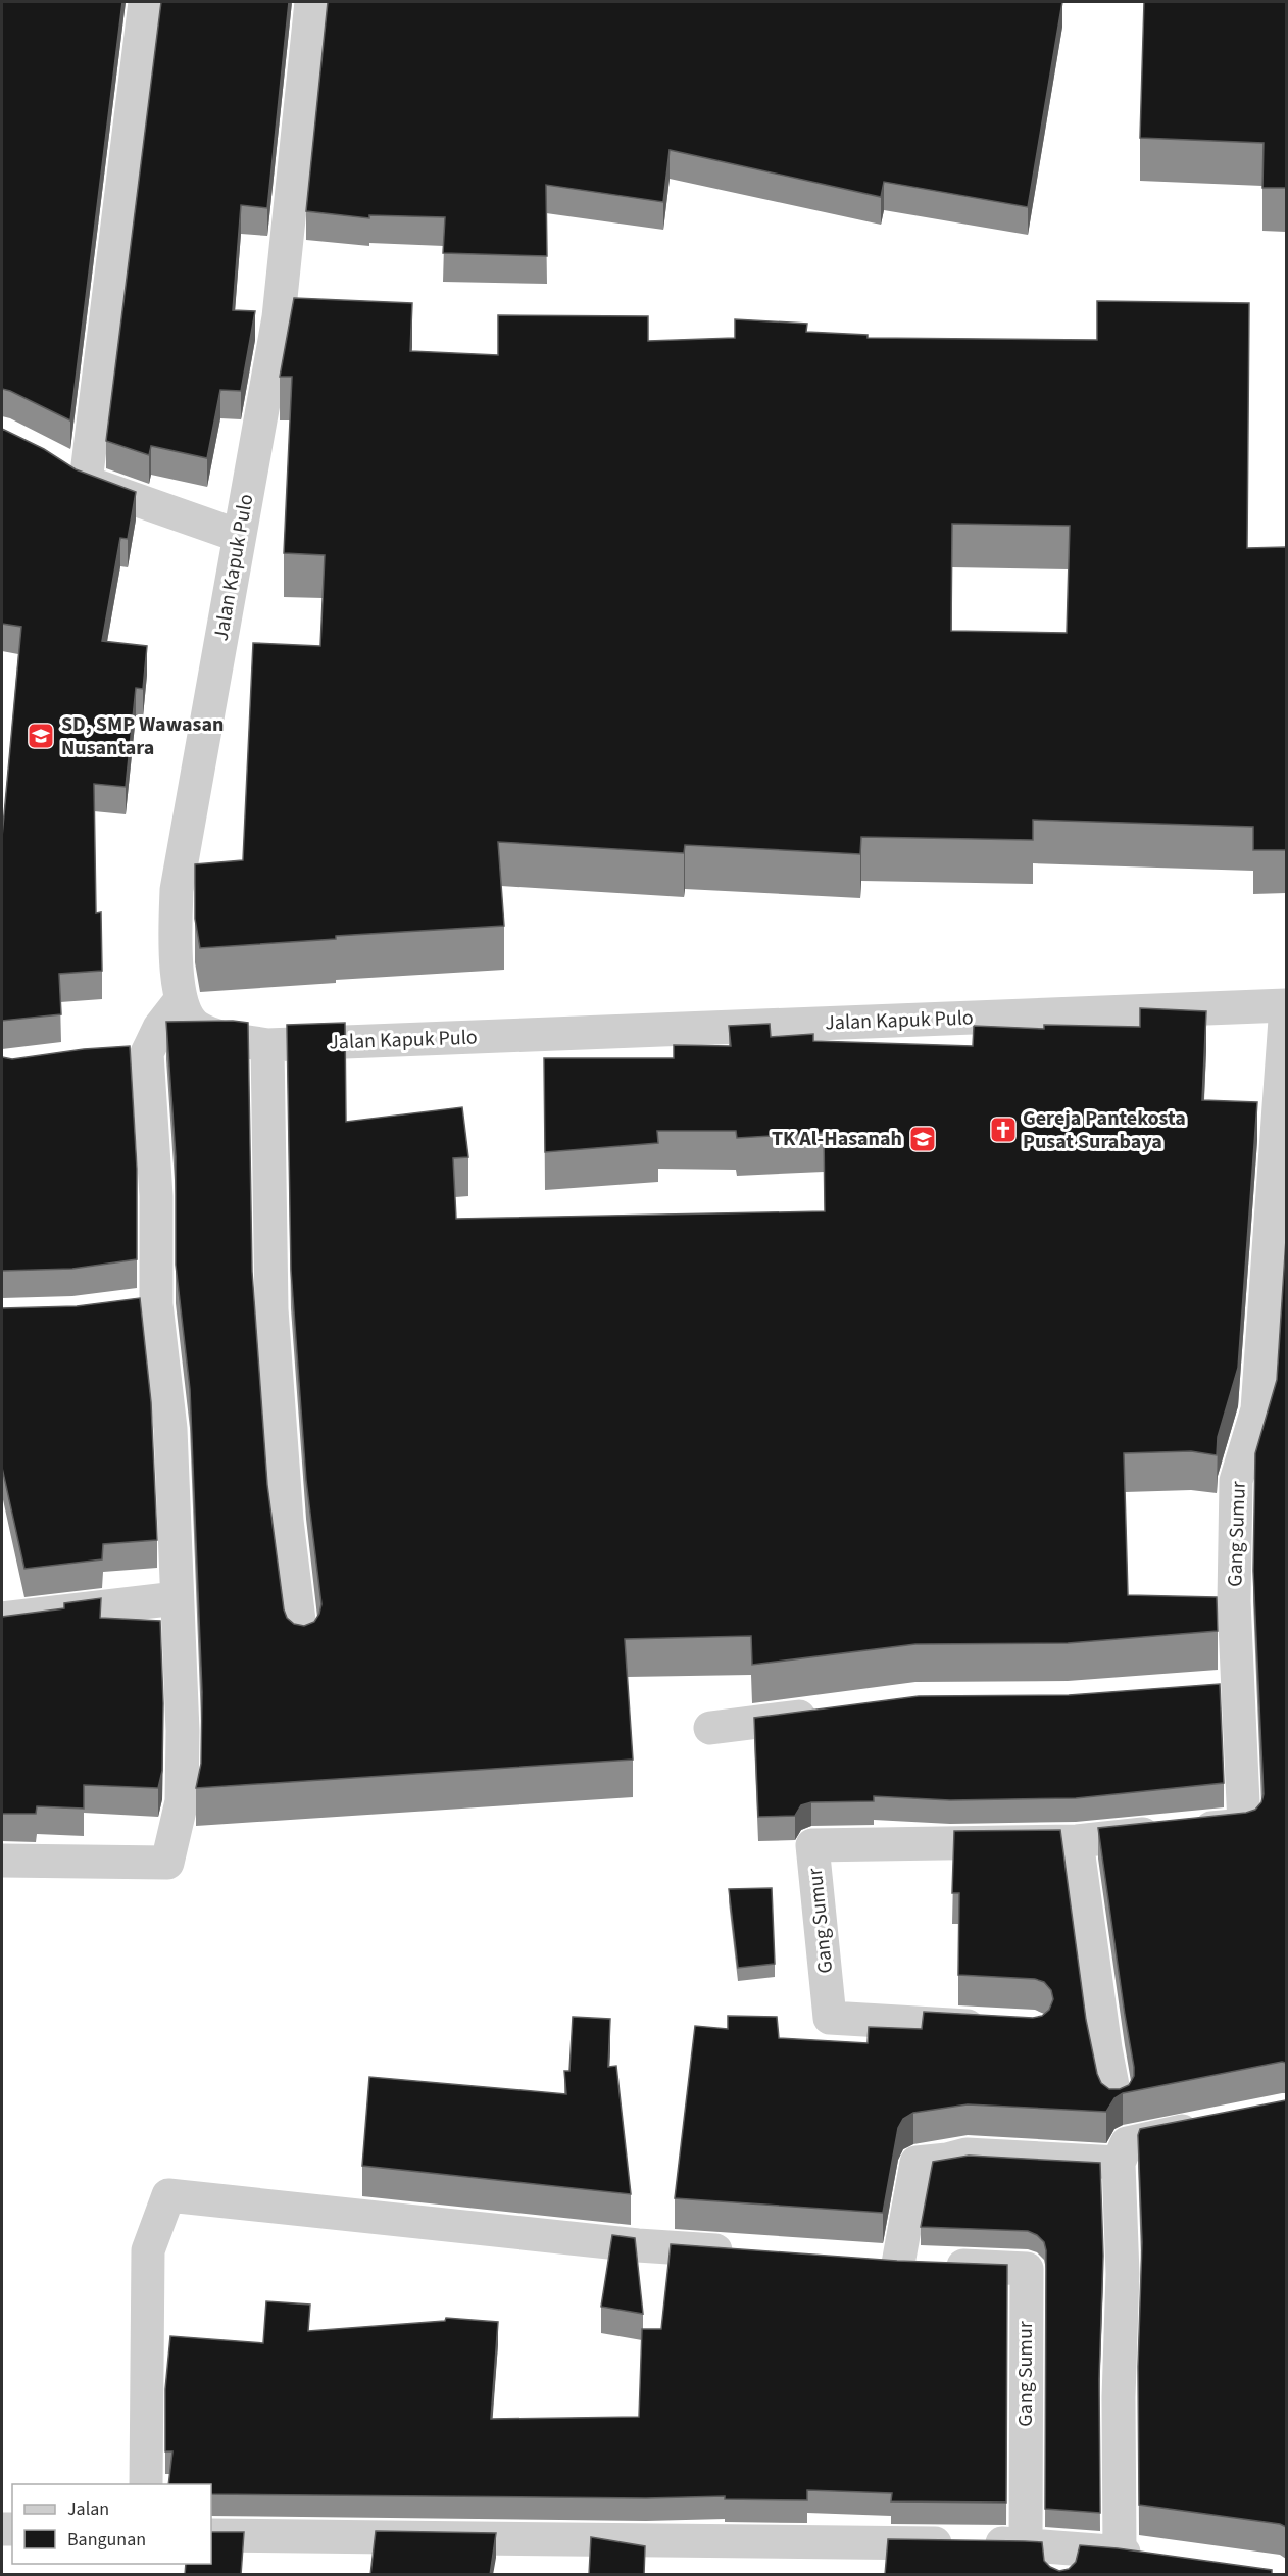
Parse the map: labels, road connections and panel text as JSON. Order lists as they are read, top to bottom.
{
  "streets": {
    "street": ["Jalan Kapuk Pulo", "Gang Sumur"]
  },
  "crossings": [
    ["Jalan Kapuk Pulo", "Gang Sumur"]
  ],
  "places": {
    "school or university": ["SD, SMP Wawasan Nusantara", "TK Al-Hasanah"],
    "church": ["Gereja Pantekosta Pusat Surabaya"]
  },
  "legend": ["Jalan", "Bangunan"]
}
